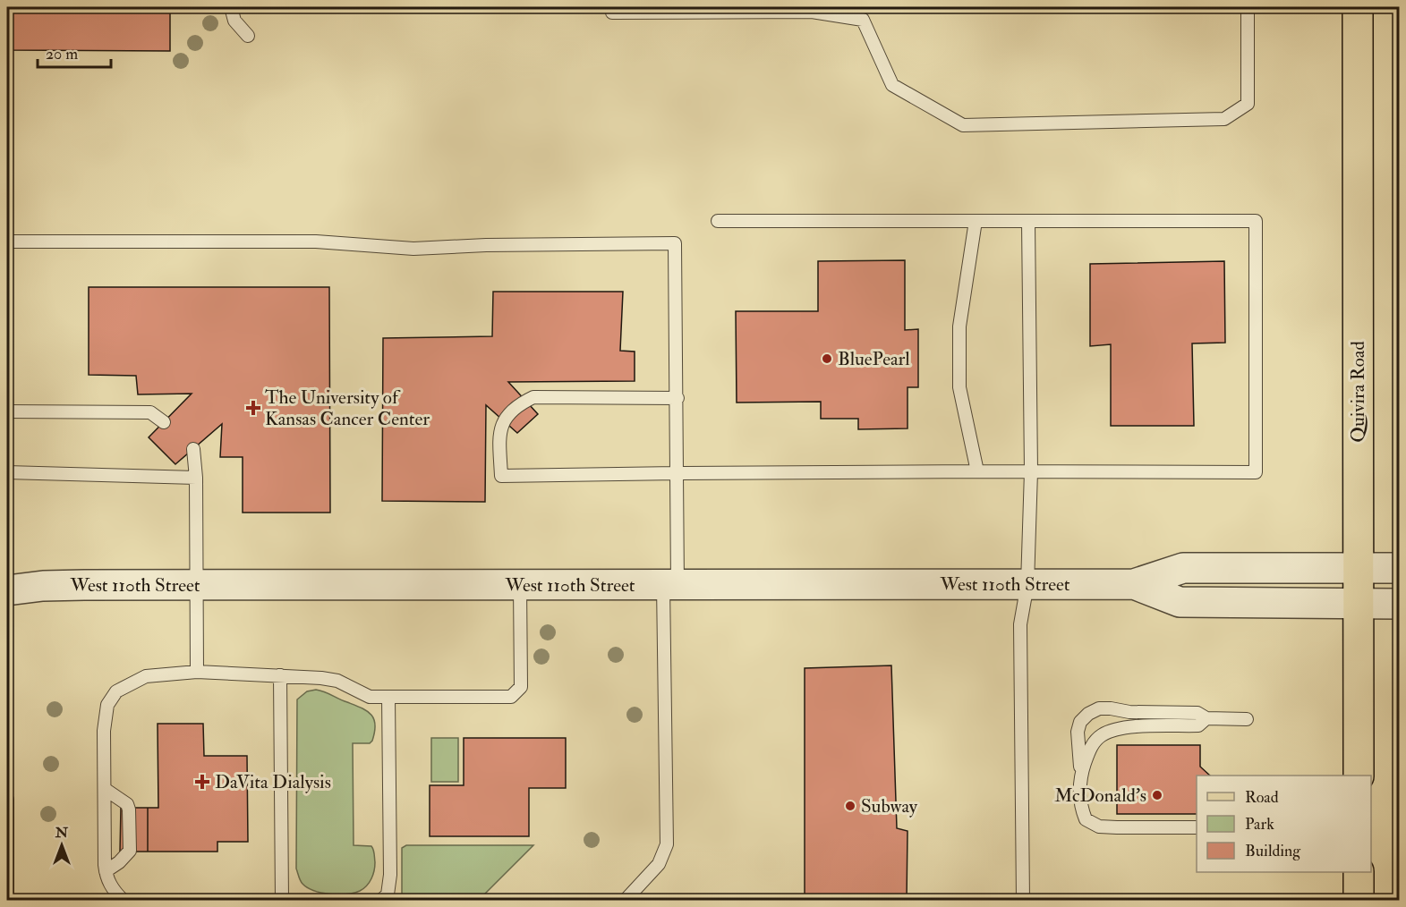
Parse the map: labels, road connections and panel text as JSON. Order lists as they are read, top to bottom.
{
  "streets": {
    "main road": ["Quivira Road"],
    "street": ["West 110th Street"]
  },
  "crossings": [
    ["Quivira Road", "West 110th Street"]
  ],
  "places": {
    "other": ["BluePearl", "McDonald's", "Subway"],
    "health": ["The University of Kansas Cancer Center", "DaVita Dialysis"]
  },
  "legend": ["Road", "Park", "Building"],
  "scale_bar": "20 m",
  "north": "top"
}
